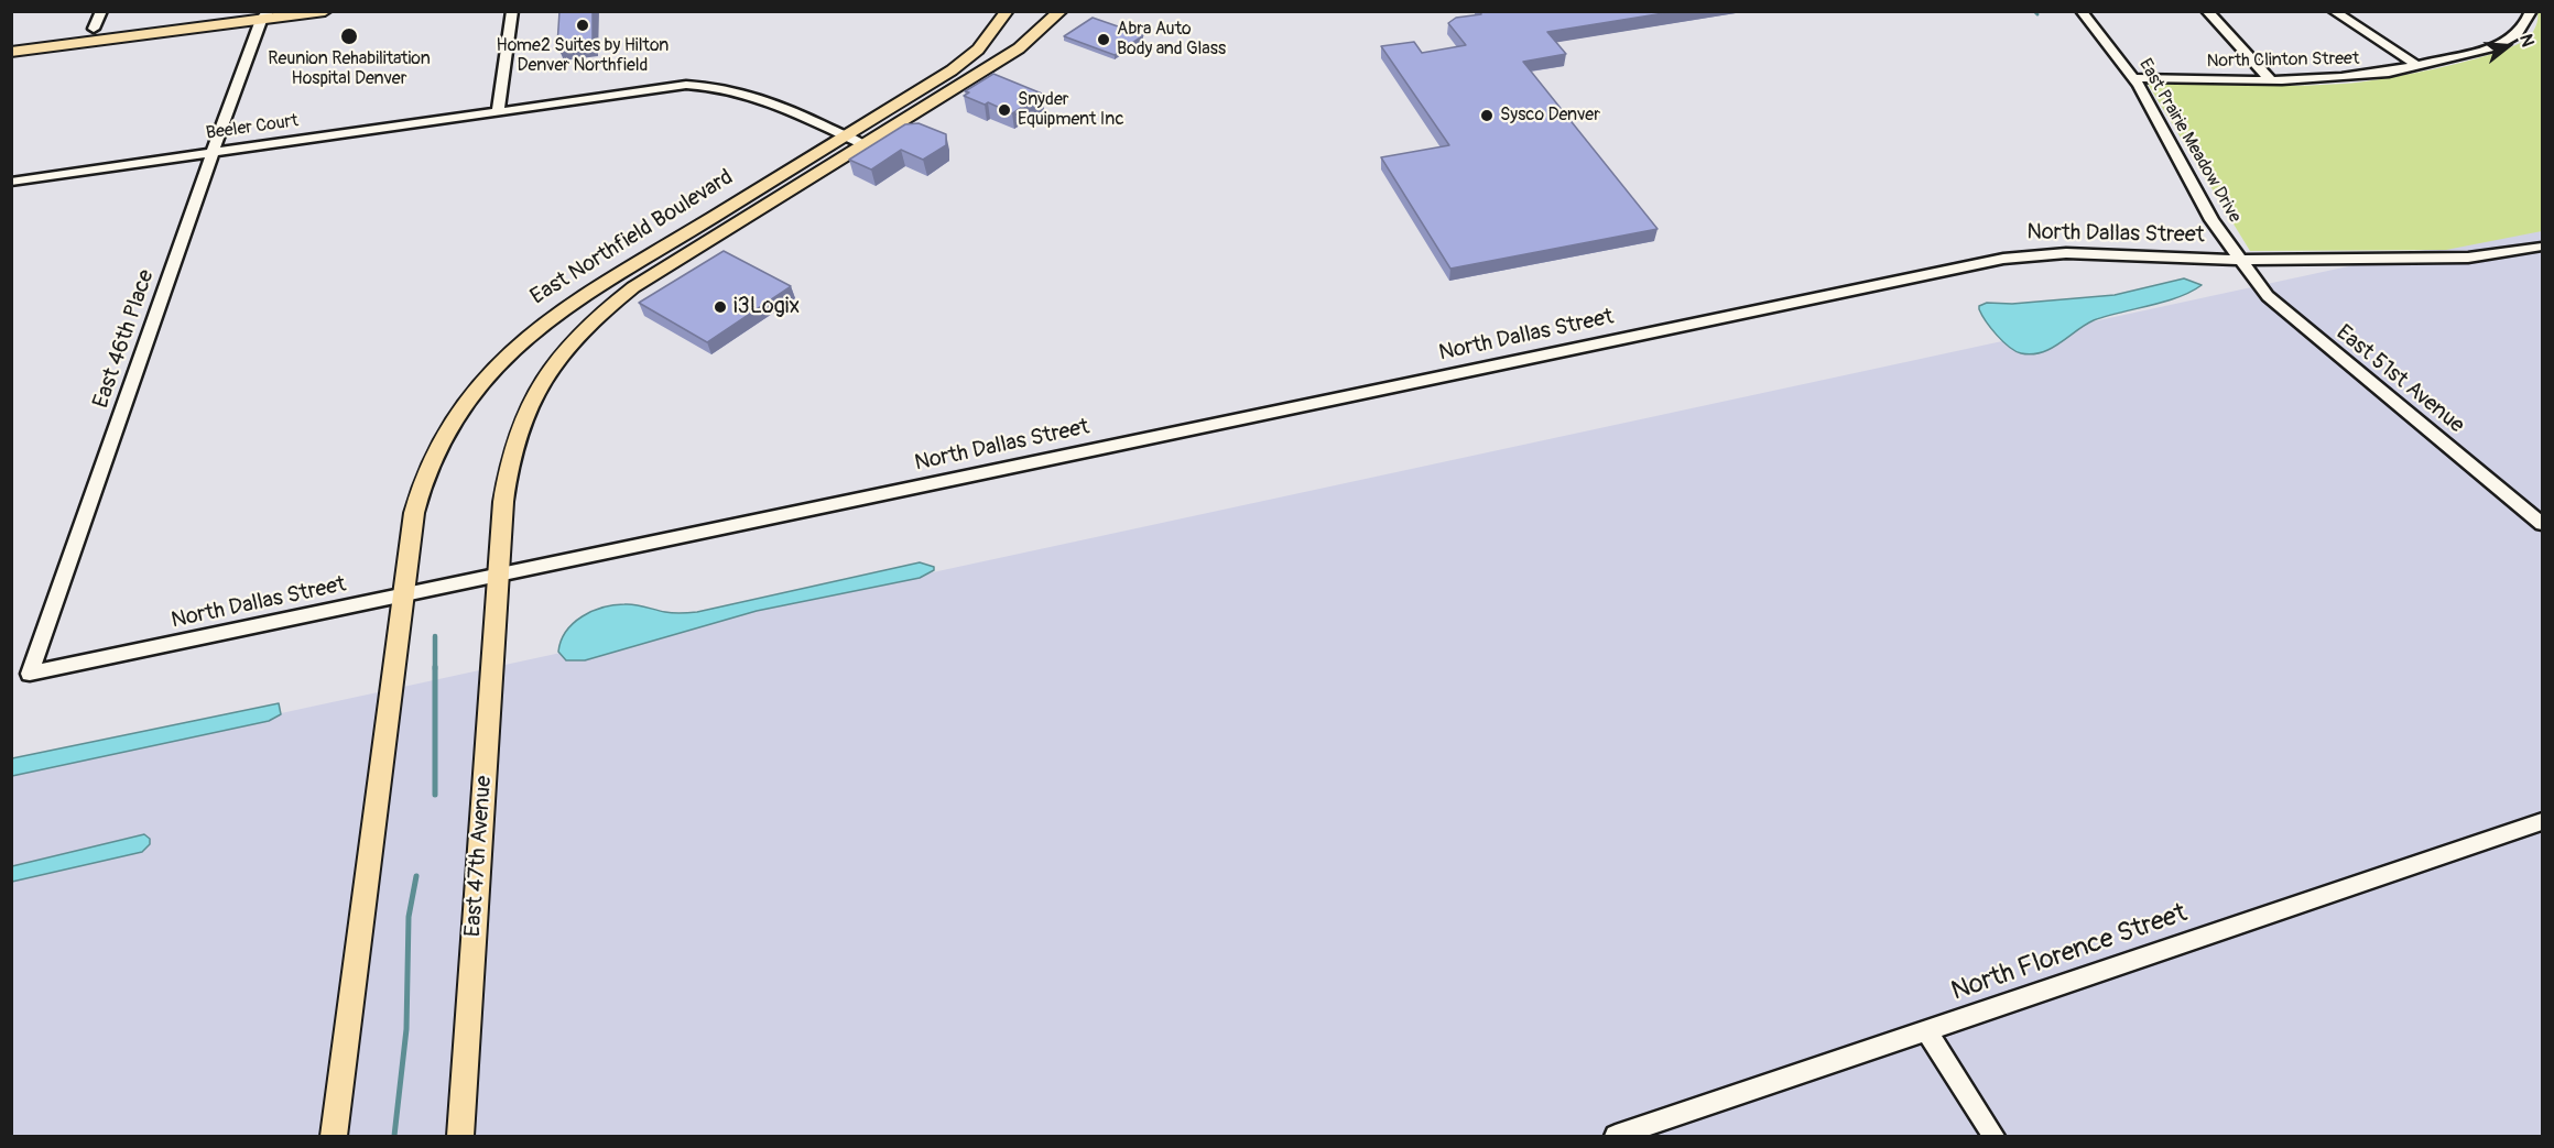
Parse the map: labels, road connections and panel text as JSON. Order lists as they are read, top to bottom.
{
  "streets": {
    "main road": ["East Northfield Boulevard", "East 47th Avenue"],
    "street": [
      "North Clinton Street",
      "Beeler Court",
      "East Prairie Meadow Drive",
      "North Dallas Street",
      "East 46th Place",
      "East 51st Avenue",
      "North Florence Street"
    ]
  },
  "crossings": [
    ["North Clinton Street", "East Prairie Meadow Drive"],
    ["Beeler Court", "East Northfield Boulevard"],
    ["Beeler Court", "East 46th Place"],
    ["East Prairie Meadow Drive", "North Dallas Street"],
    ["East Prairie Meadow Drive", "East 51st Avenue"],
    ["North Dallas Street", "East Northfield Boulevard"],
    ["North Dallas Street", "East 46th Place"],
    ["North Dallas Street", "East 51st Avenue"],
    ["North Dallas Street", "East 47th Avenue"],
    ["East Northfield Boulevard", "East 47th Avenue"]
  ],
  "places": [
    "Home2 Suites by Hilton Denver Northfield",
    "Reunion Rehabilitation Hospital Denver",
    "Abra Auto Body and Glass",
    "Snyder Equipment Inc",
    "Sysco Denver",
    "i3Logix"
  ],
  "north": "right"
}
